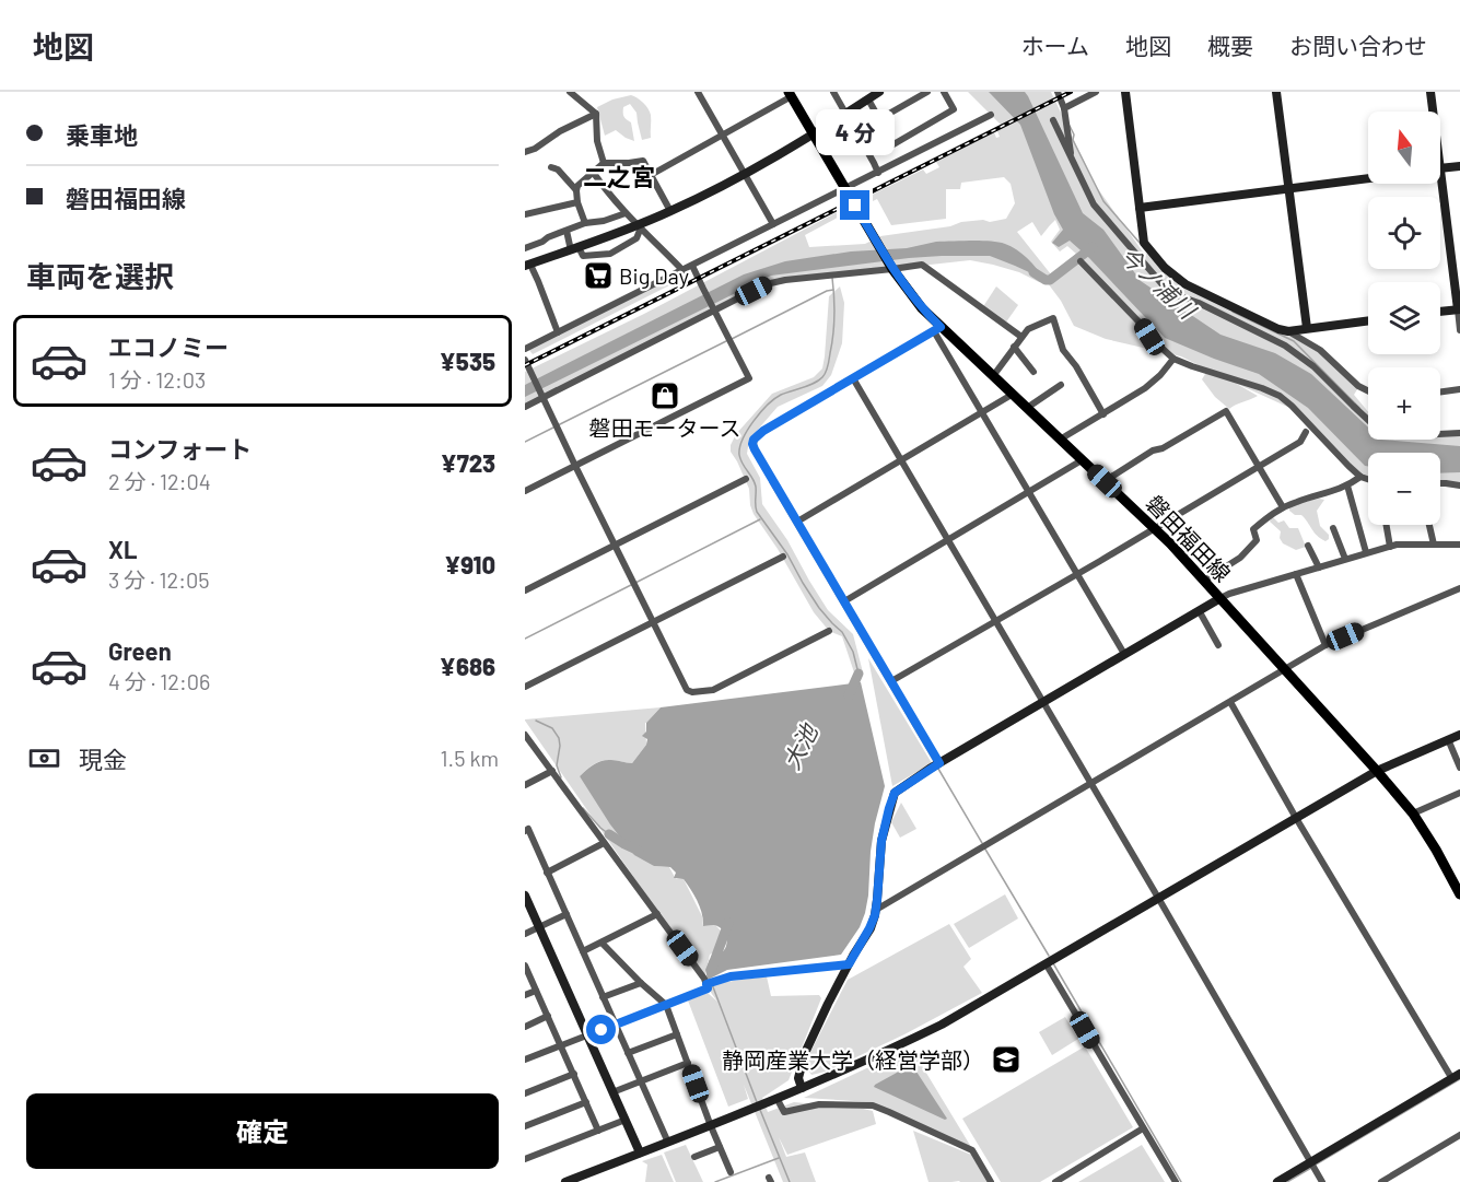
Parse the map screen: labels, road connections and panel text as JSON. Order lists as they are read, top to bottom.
{
  "streets": {
    "main road": ["磐田福田線"]
  },
  "districts": ["二之宮"],
  "water": ["今ノ浦川", "大池"],
  "places": {
    "supermarket": ["Big Day"],
    "shop": ["磐田モータース"],
    "school or university": ["静岡産業大学（経営学部）"]
  },
  "north": "top",
  "page": {
    "header": "地図",
    "nav": [
      "ホーム",
      "地図",
      "概要",
      "お問い合わせ"
    ],
    "banner": ["乗車地", "磐田福田線"],
    "bubble": "4 分",
    "map_buttons": ["+", "−"],
    "heading": "車両を選択",
    "list": [
      {
        "name": "エコノミー",
        "note": "1 分 · 12:03",
        "value": "¥535"
      },
      {
        "name": "コンフォート",
        "note": "2 分 · 12:04",
        "value": "¥723"
      },
      {
        "name": "XL",
        "note": "3 分 · 12:05",
        "value": "¥910"
      },
      {
        "name": "Green",
        "note": "4 分 · 12:06",
        "value": "¥686"
      }
    ],
    "pay": ["現金", "1.5 km"],
    "buttons": "確定"
  }
}
